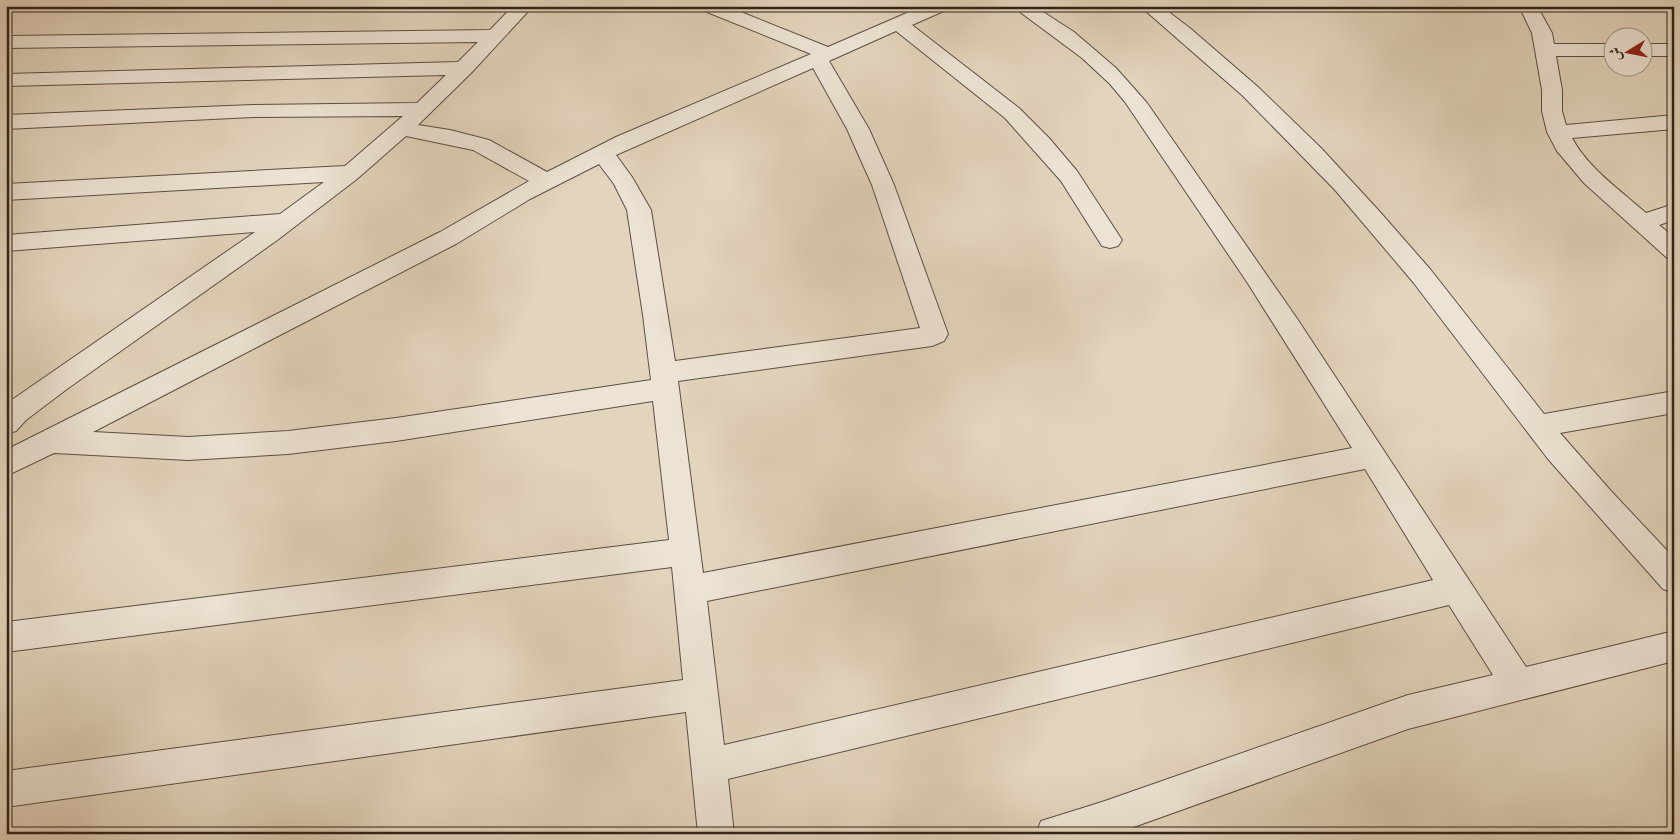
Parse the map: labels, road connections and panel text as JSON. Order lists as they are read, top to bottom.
{
  "north": "left"
}
